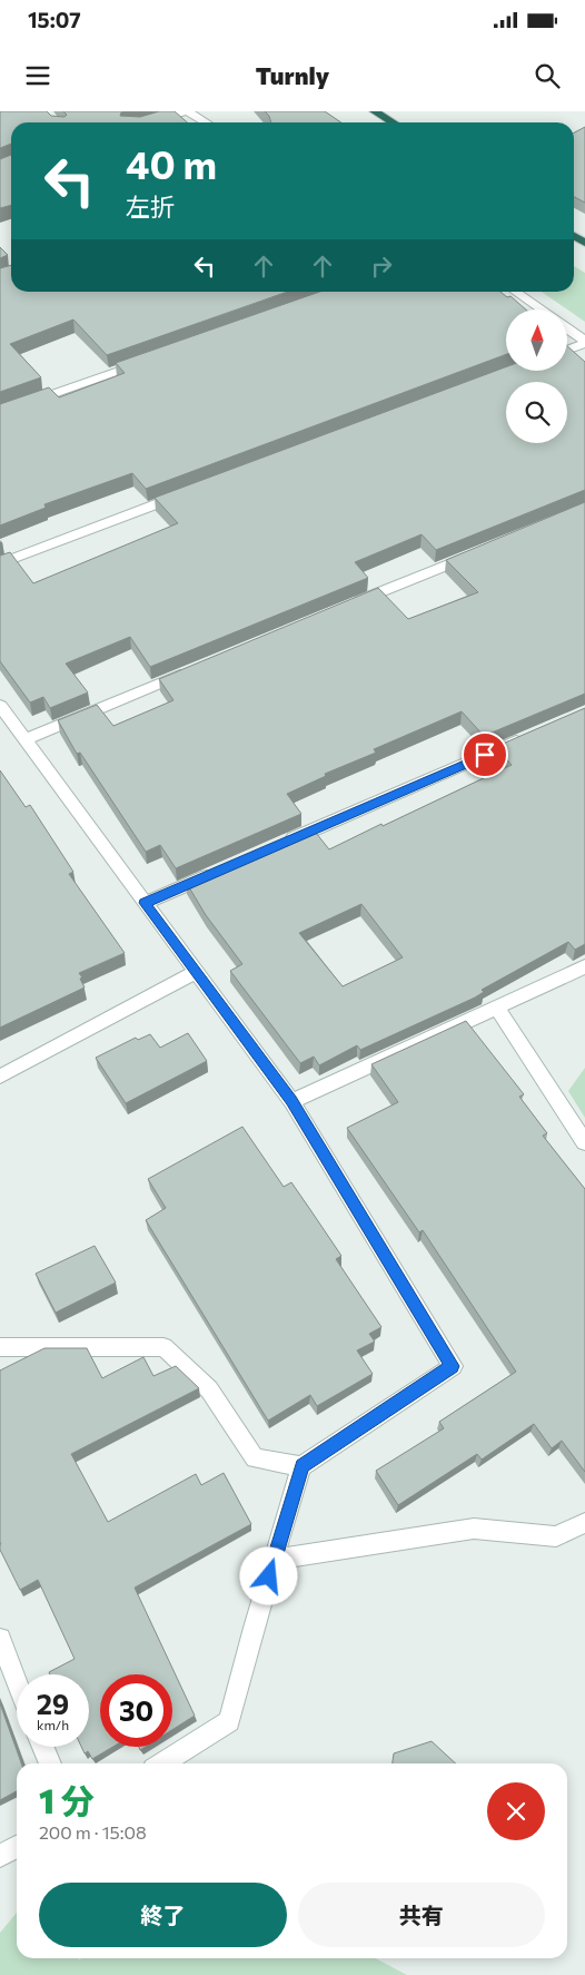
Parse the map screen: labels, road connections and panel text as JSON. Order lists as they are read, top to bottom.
{
  "north": "top",
  "page": {
    "status": "15:07",
    "header": "Turnly",
    "turn": ["40 m", "左折"],
    "speed": "29 km/h",
    "limit": "30",
    "heading": ["1 分", "200 m · 15:08"],
    "buttons": ["終了", "共有"]
  }
}
